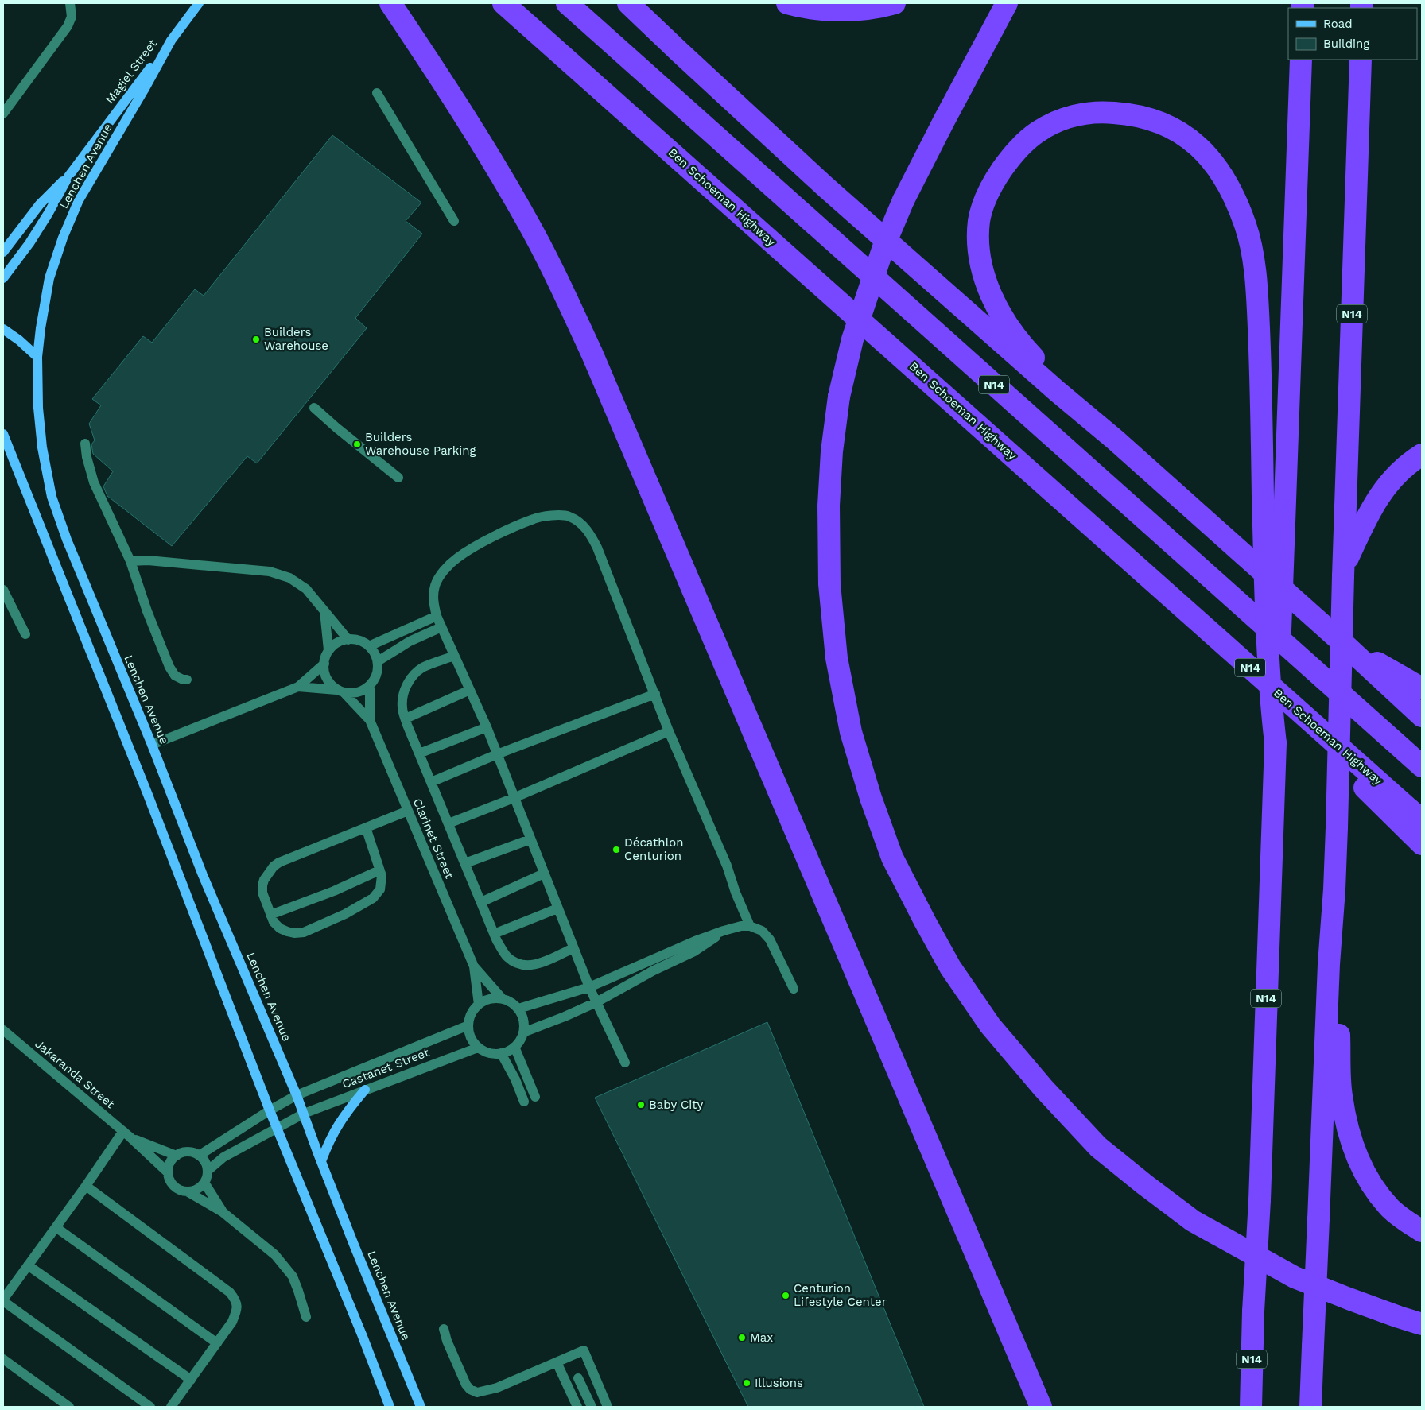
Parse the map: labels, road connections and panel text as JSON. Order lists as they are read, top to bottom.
{
  "streets": {
    "highway": ["Ben Schoeman Highway", "N14"],
    "main road": ["Magiel Street", "Lenchen Avenue"],
    "street": ["Clarinet Street", "Castanet Street", "Jakaranda Street"]
  },
  "crossings": [
    ["Magiel Street", "Lenchen Avenue"],
    ["Lenchen Avenue", "Castanet Street"],
    ["Clarinet Street", "Castanet Street"]
  ],
  "places": [
    "Builders Warehouse",
    "Builders Warehouse Parking",
    "Décathlon Centurion",
    "Baby City",
    "Centurion Lifestyle Center",
    "Max",
    "Illusions"
  ],
  "legend": ["Road", "Building"]
}
